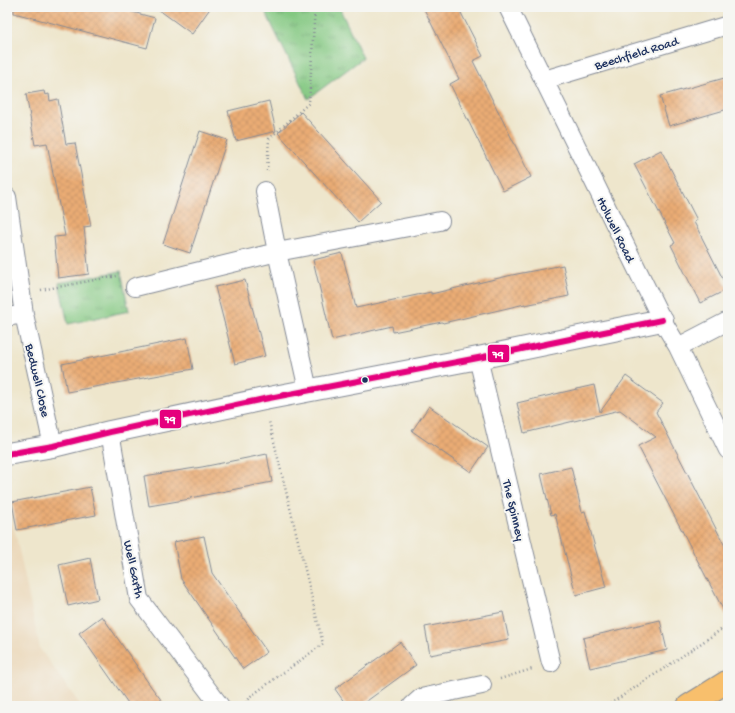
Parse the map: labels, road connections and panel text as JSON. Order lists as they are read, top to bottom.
{
  "streets": {
    "street": [
      "Beechfield Road",
      "Holwell Road",
      "Bedwell Close",
      "The Spinney",
      "Well Garth"
    ]
  },
  "crossings": [
    ["Beechfield Road", "Holwell Road"]
  ],
  "lines": ["transit line 79"]
}
